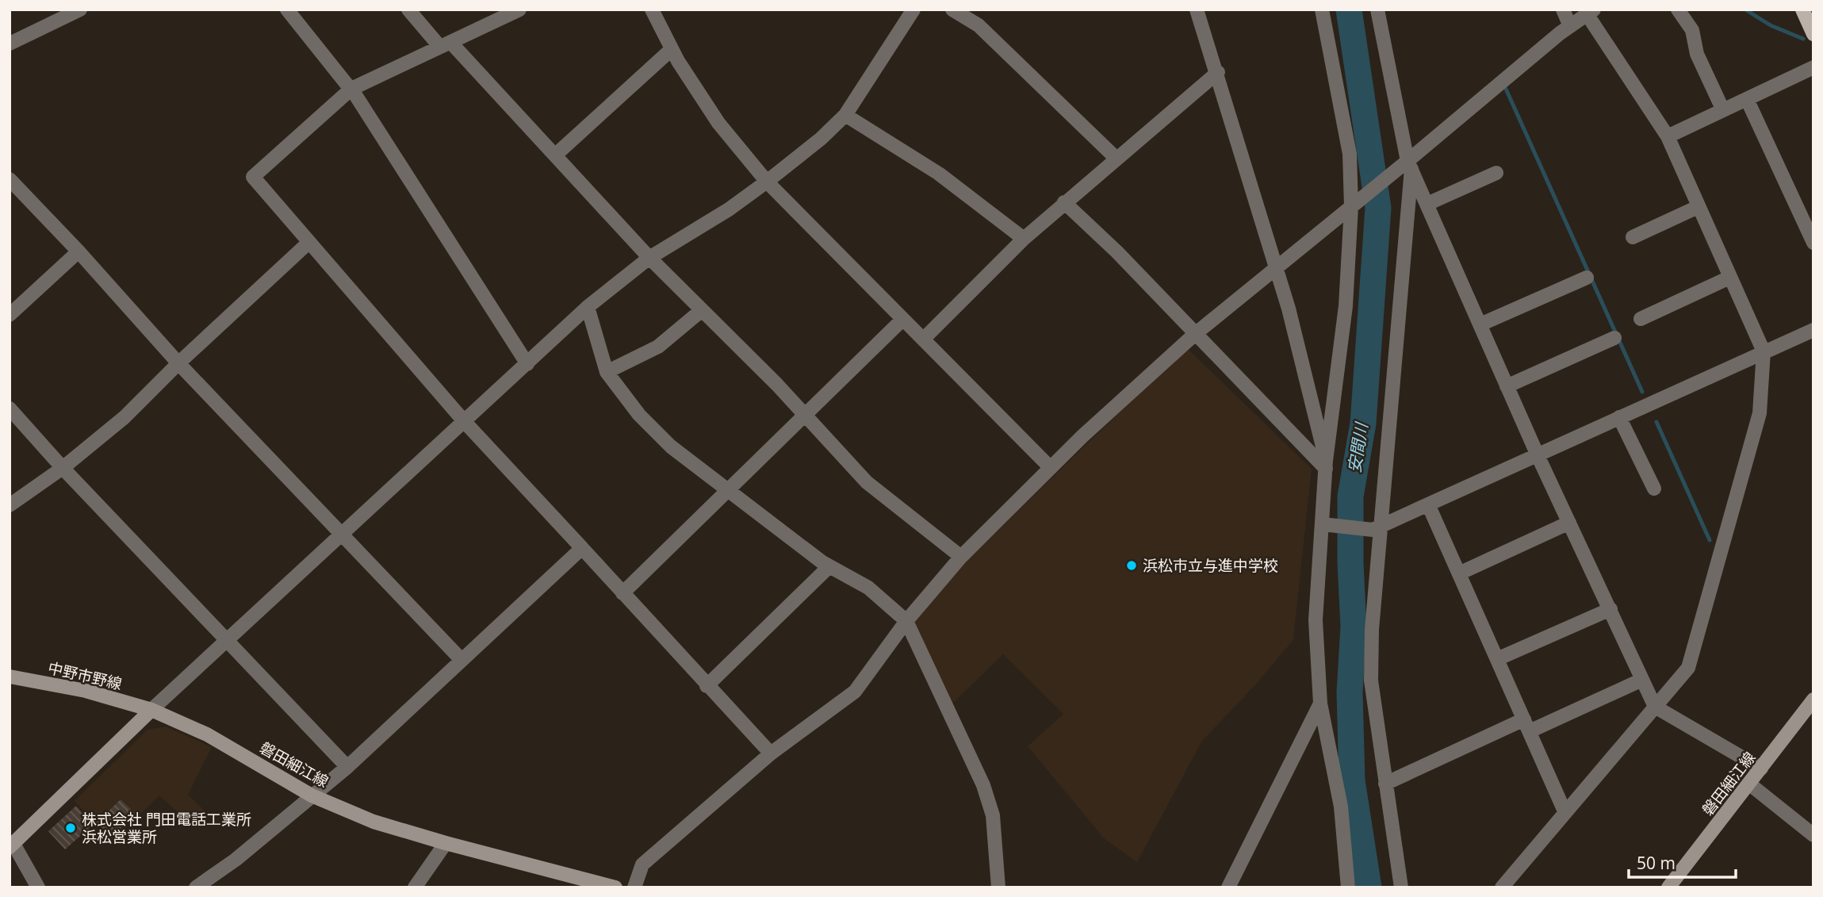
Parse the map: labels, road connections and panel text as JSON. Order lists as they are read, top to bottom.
{
  "streets": {
    "main road": ["中野市野線", "磐田細江線"]
  },
  "crossings": [
    ["中野市野線", "磐田細江線"]
  ],
  "water": ["安間川"],
  "places": ["浜松市立与進中学校", "株式会社 門田電話工業所 浜松営業所"],
  "scale_bar": "50 m"
}
